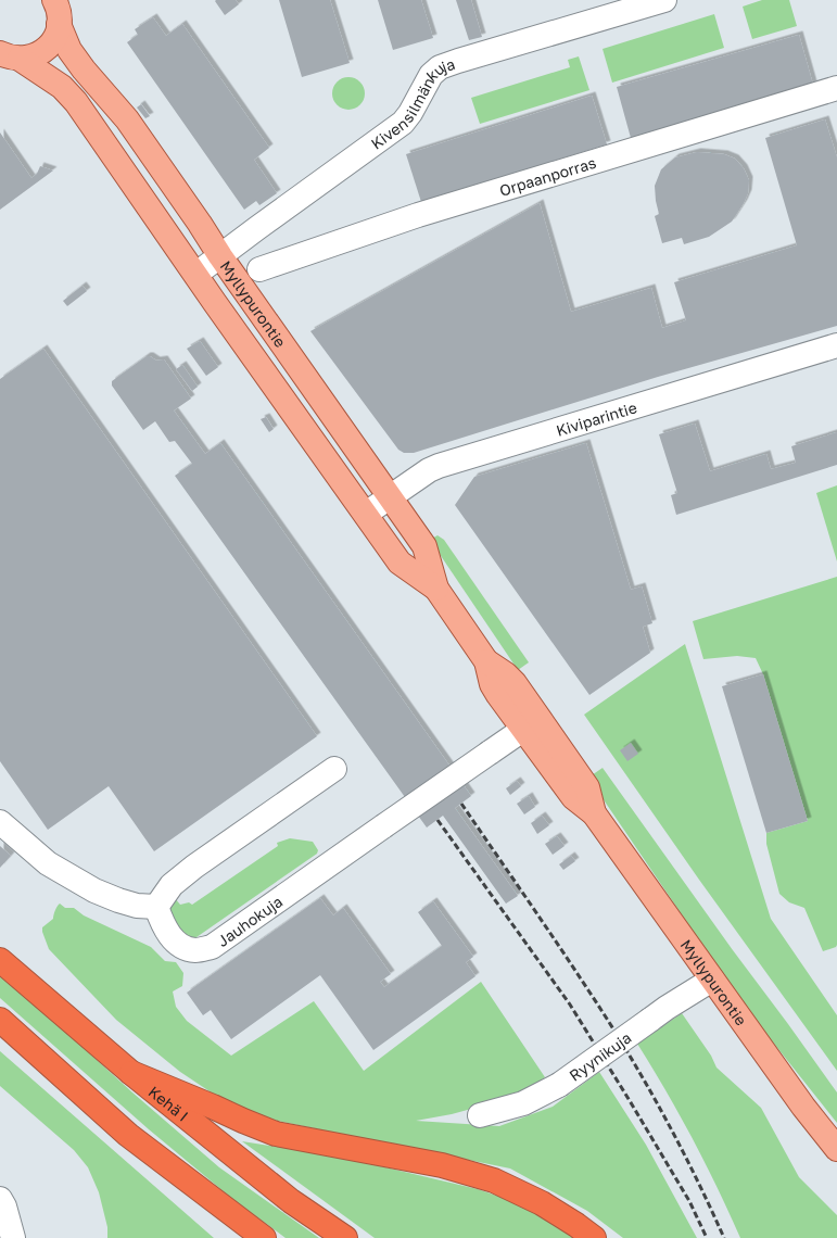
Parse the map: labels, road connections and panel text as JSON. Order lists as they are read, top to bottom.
{
  "streets": {
    "highway": ["Kehä I"],
    "main road": ["Myllypurontie"],
    "street": [
      "Kivensilmänkuja",
      "Orpaanporras",
      "Kiviparintie",
      "Jauhokuja",
      "Ryynikuja"
    ]
  },
  "crossings": [
    ["Kivensilmänkuja", "Myllypurontie"],
    ["Myllypurontie", "Kiviparintie"],
    ["Myllypurontie", "Jauhokuja"],
    ["Myllypurontie", "Ryynikuja"]
  ]
}
